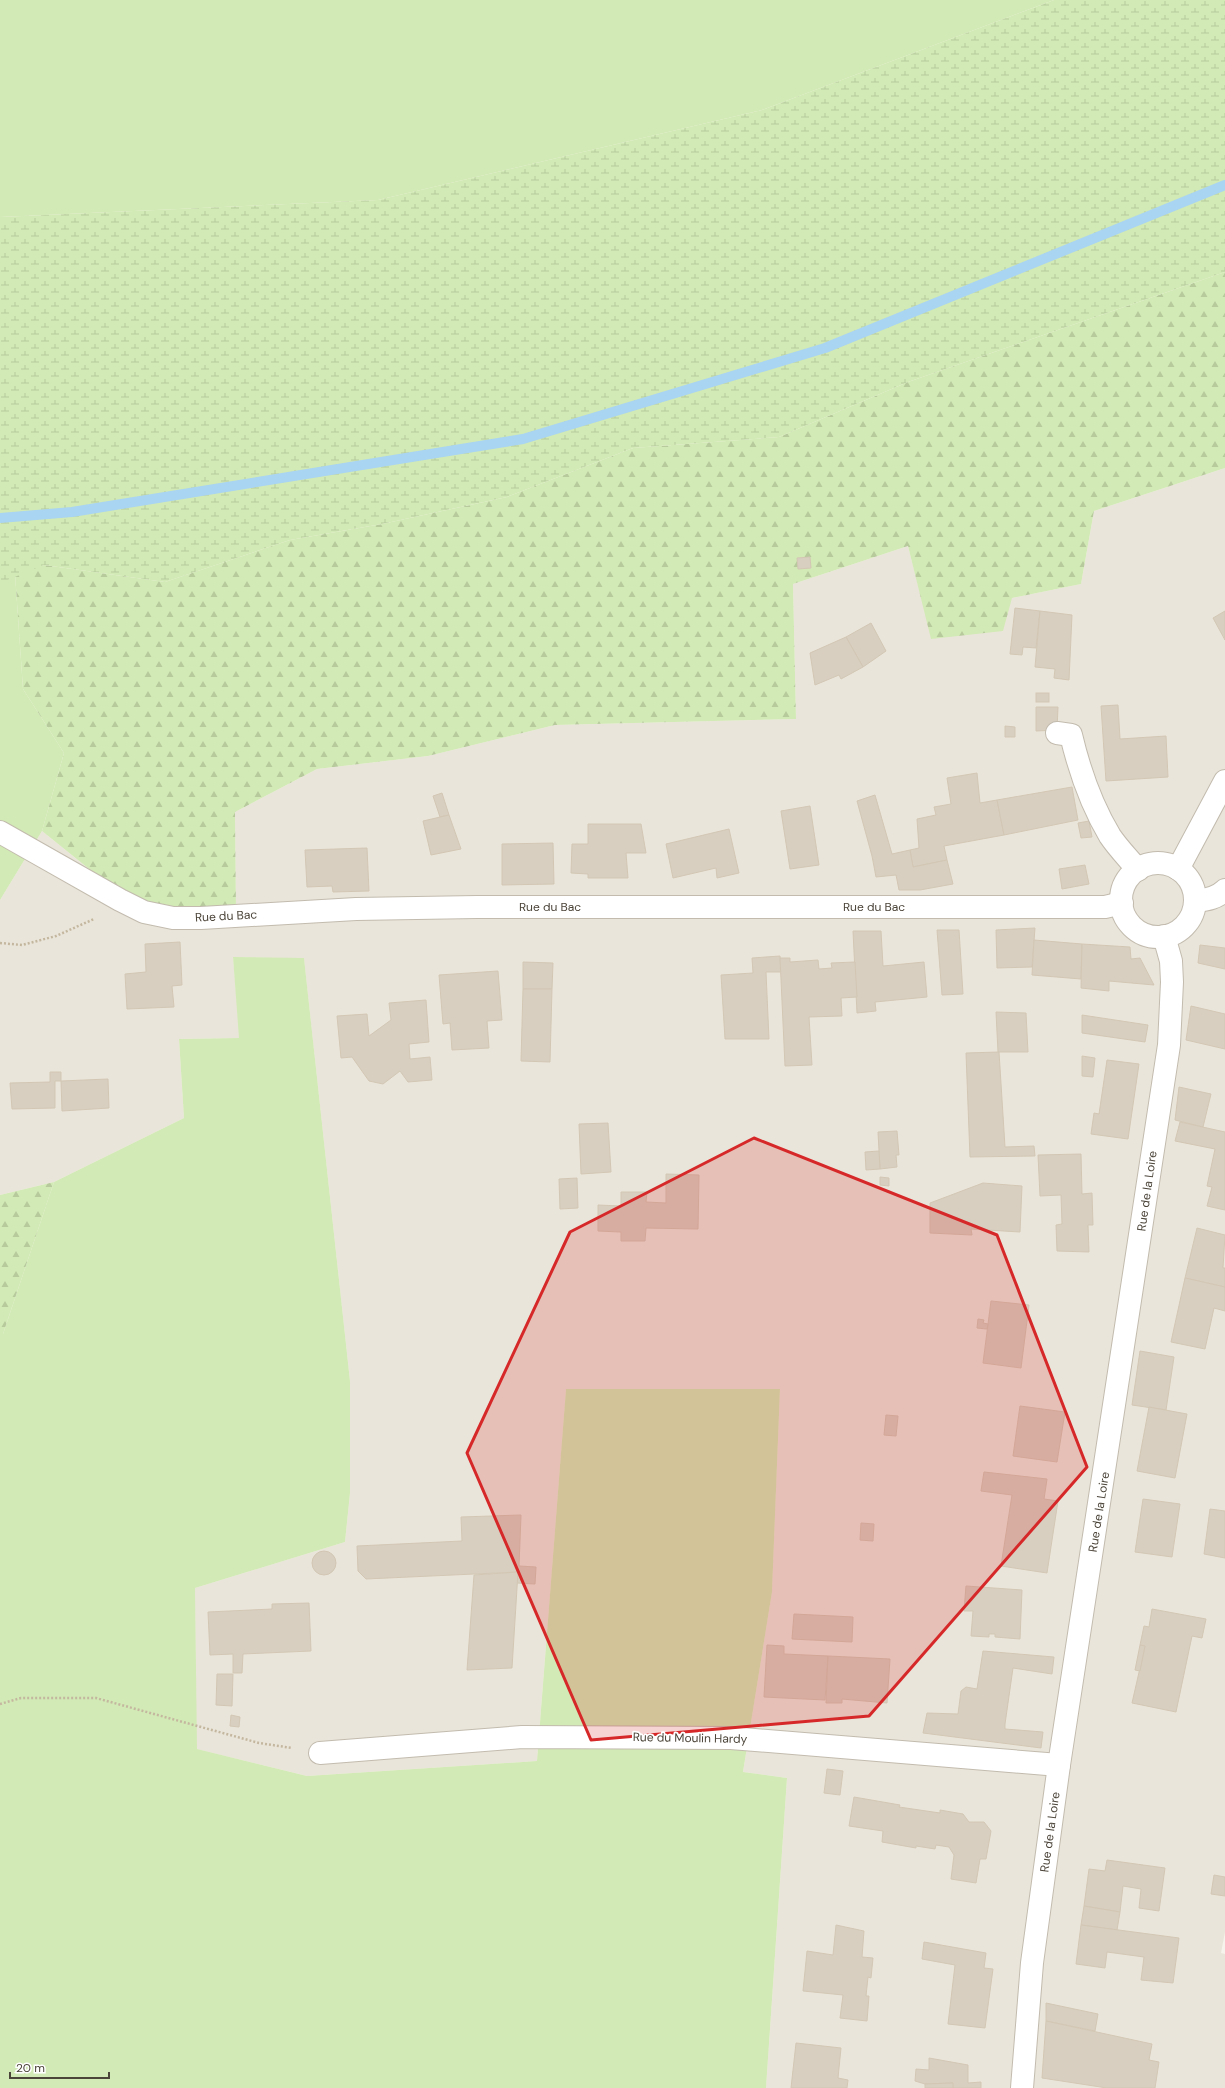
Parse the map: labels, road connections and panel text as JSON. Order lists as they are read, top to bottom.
{
  "streets": {
    "street": ["Rue du Bac", "Rue de la Loire", "Rue du Moulin Hardy"]
  },
  "crossings": [
    ["Rue du Bac", "Rue de la Loire"],
    ["Rue de la Loire", "Rue du Moulin Hardy"]
  ],
  "scale_bar": "20 m"
}
